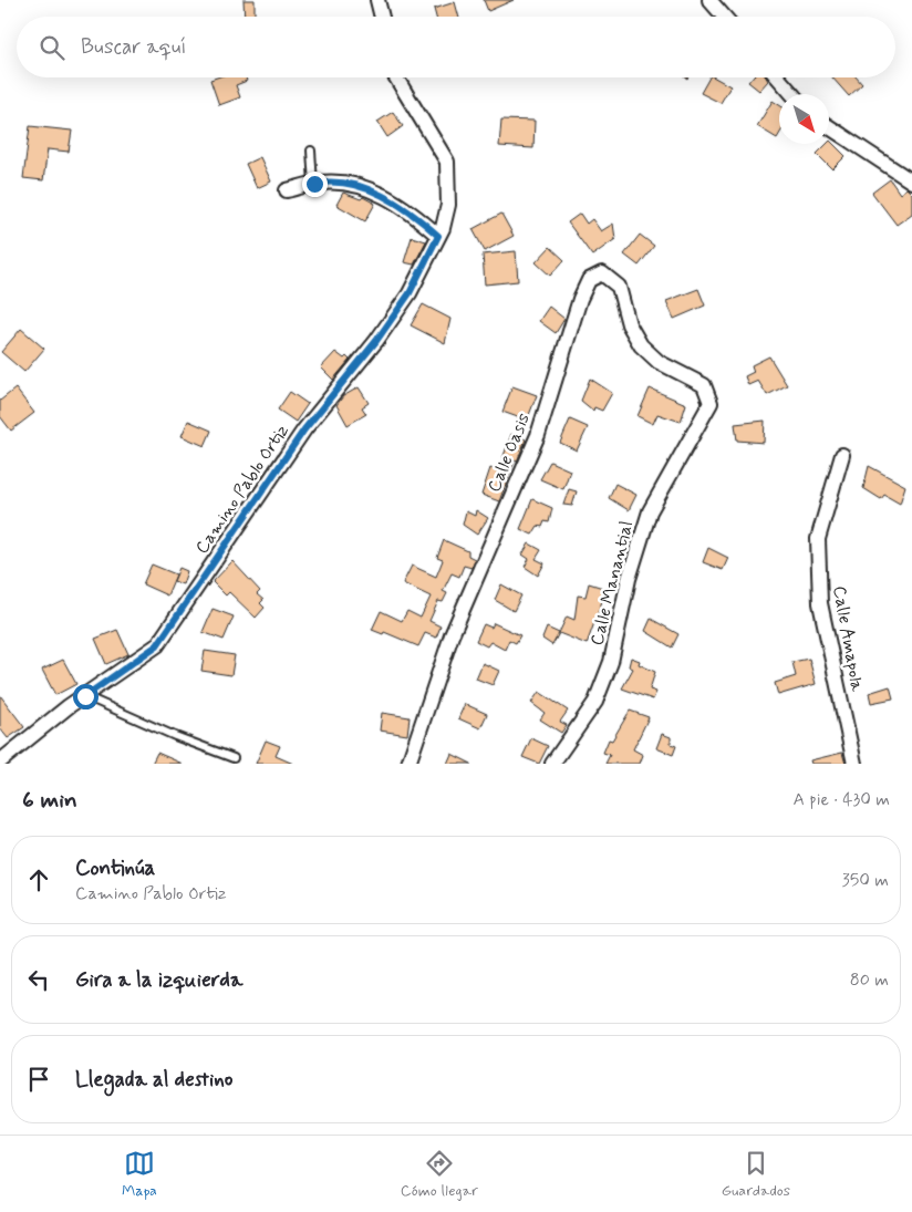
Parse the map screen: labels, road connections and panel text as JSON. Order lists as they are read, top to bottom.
{
  "streets": {
    "street": [
      "Calle Oasis",
      "Camino Pablo Ortiz",
      "Calle Manantial",
      "Calle Amapola"
    ]
  },
  "crossings": [
    ["Calle Oasis", "Calle Manantial"]
  ],
  "north": "bottom right",
  "page": {
    "search": "Buscar aquí",
    "heading": ["6 min", "A pie · 430 m"],
    "list": [
      ["Continúa", "Camino Pablo Ortiz", "350 m"],
      ["Gira a la izquierda", "80 m"],
      "Llegada al destino"
    ],
    "nav": ["Mapa", "Cómo llegar", "Guardados"]
  }
}
